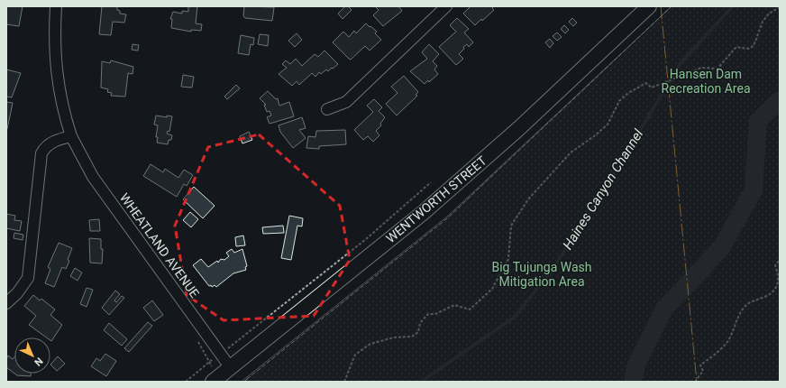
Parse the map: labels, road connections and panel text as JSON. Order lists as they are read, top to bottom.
{
  "streets": {
    "main road": ["WENTWORTH STREET"],
    "street": ["WHEATLAND AVENUE"]
  },
  "crossings": [
    ["WENTWORTH STREET", "WHEATLAND AVENUE"]
  ],
  "water": ["Haines Canyon Channel"],
  "parks": ["Hansen Dam Recreation Area", "Big Tujunga Wash Mitigation Area"],
  "north": "bottom right"
}
